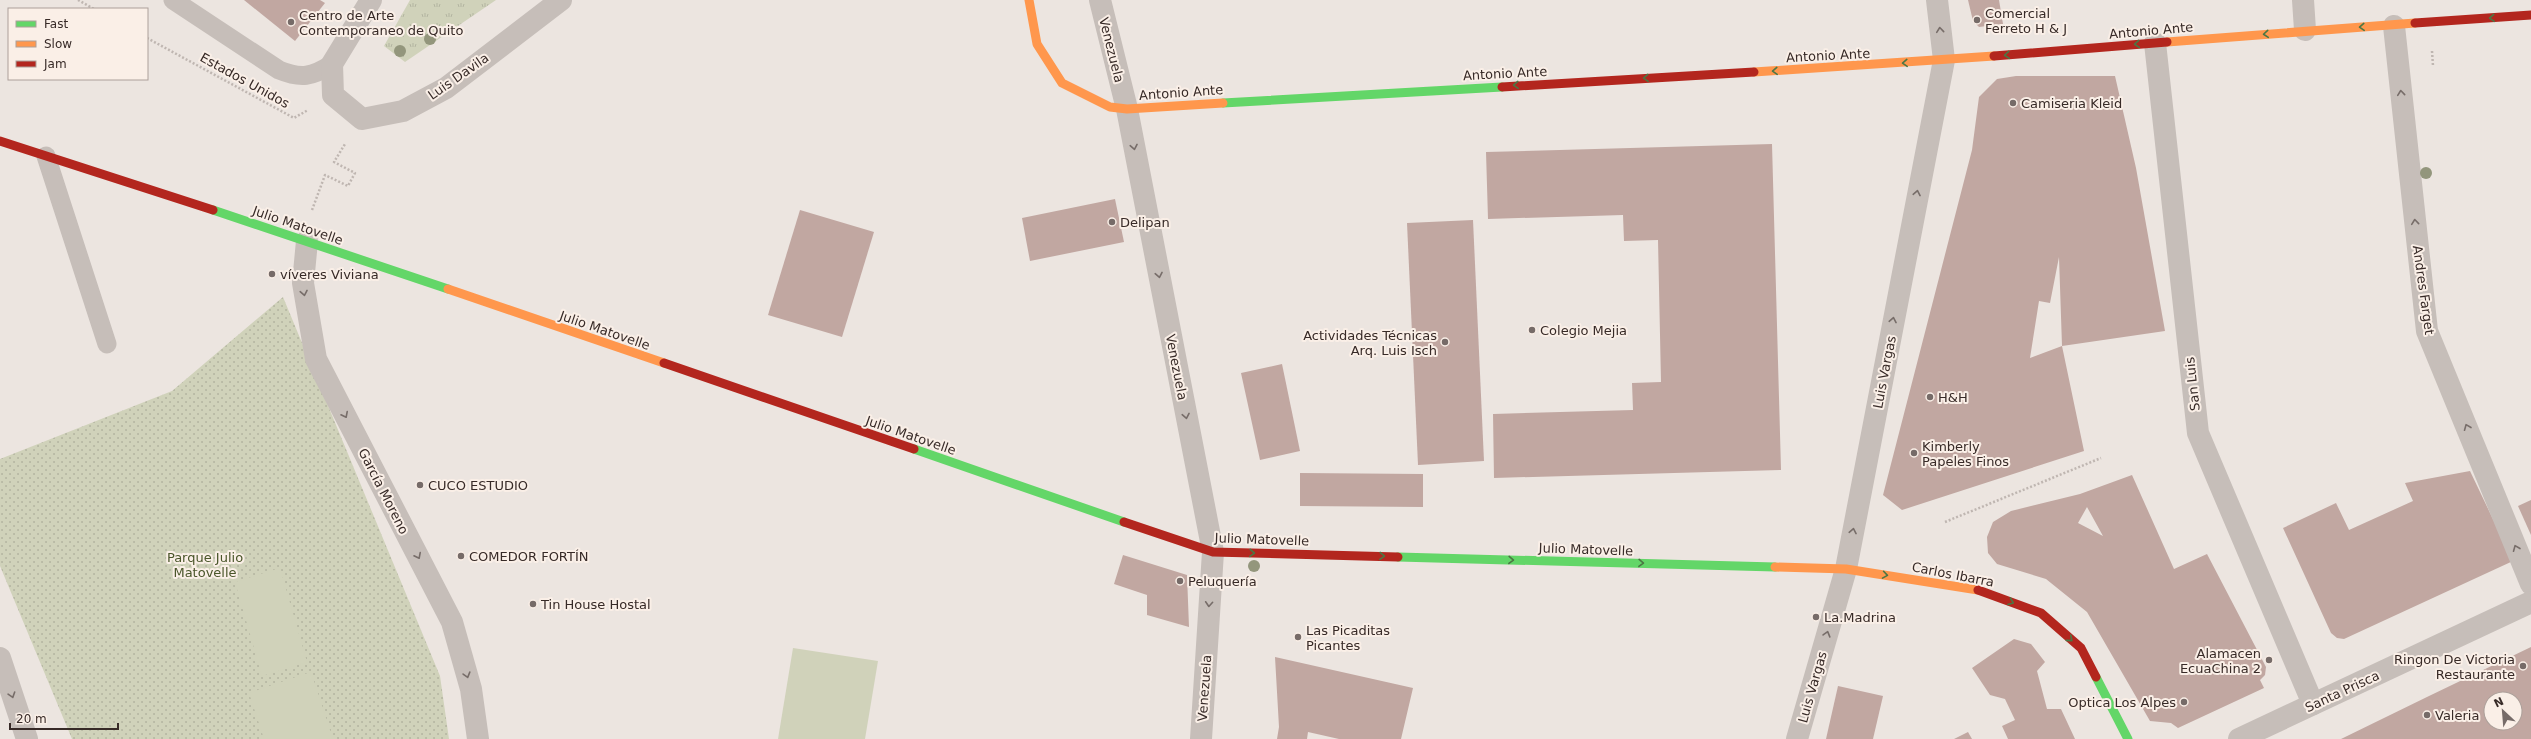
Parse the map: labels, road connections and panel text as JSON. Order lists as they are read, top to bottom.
{
  "streets": {
    "street": [
      "Antonio Ante",
      "Venezuela",
      "Luis Davila",
      "Julio Matovelle",
      "Andres Farget",
      "Luis Vargas",
      "San Luis",
      "García Moreno",
      "Carlos Ibarra",
      "Santa Prisca"
    ],
    "path": ["Estados Unidos"]
  },
  "crossings": [
    ["Antonio Ante", "Venezuela"],
    ["Antonio Ante", "Andres Farget"],
    ["Antonio Ante", "Luis Vargas"],
    ["Antonio Ante", "San Luis"],
    ["Venezuela", "Julio Matovelle"],
    ["Julio Matovelle", "Luis Vargas"],
    ["Julio Matovelle", "García Moreno"],
    ["Julio Matovelle", "Carlos Ibarra"],
    ["Luis Vargas", "Carlos Ibarra"],
    ["San Luis", "Santa Prisca"]
  ],
  "one_way": [
    "Antonio Ante",
    "Venezuela",
    "Andres Farget",
    "Luis Vargas",
    "García Moreno",
    "Carlos Ibarra"
  ],
  "parks": ["Parque Julio Matovelle"],
  "places": [
    "Comercial Ferreto H & J",
    "Centro de Arte Contemporaneo de Quito",
    "Camiseria Kleid",
    "Delipan",
    "víveres Viviana",
    "Colegio Mejia",
    "Actividades Técnicas Arq. Luis Isch",
    "H&H",
    "Kimberly Papeles Finos",
    "CUCO ESTUDIO",
    "COMEDOR FORTÍN",
    "Peluquería",
    "Tin House Hostal",
    "La.Madrina",
    "Las Picaditas Picantes",
    "Alamacen EcuaChina 2",
    "Ringon De Victoria Restaurante",
    "Optica Los Alpes",
    "Valeria"
  ],
  "legend": ["Fast", "Slow", "Jam"],
  "scale_bar": "20 m",
  "north": "top left"
}
